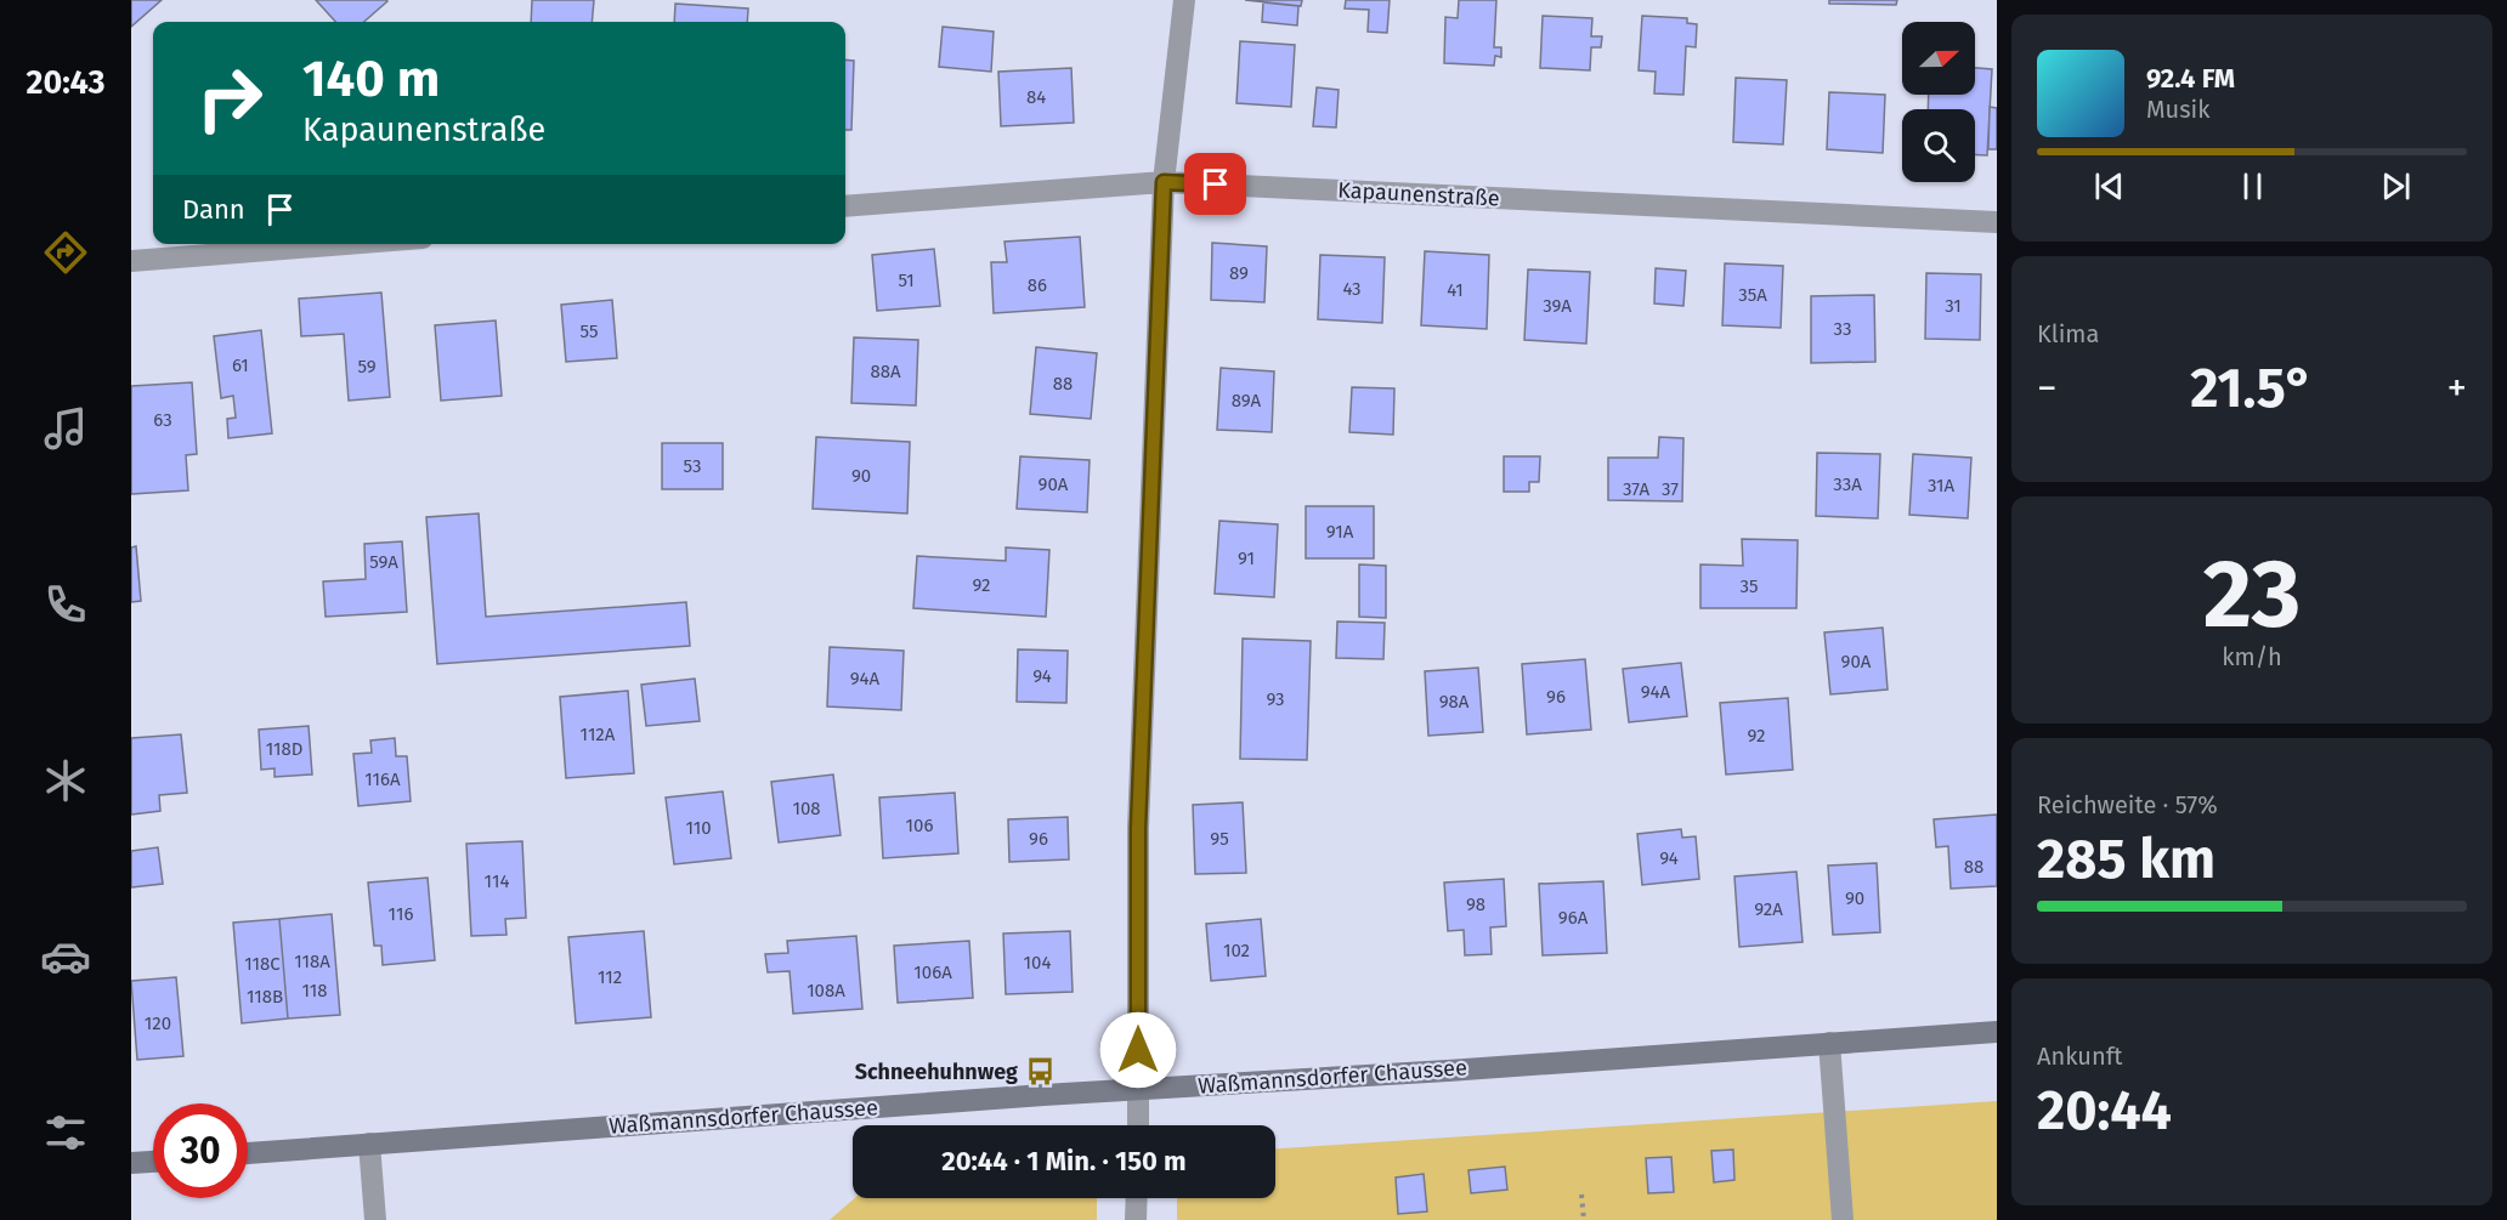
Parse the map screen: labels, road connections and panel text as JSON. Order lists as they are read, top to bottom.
{
  "streets": {
    "street": ["Kapaunenstraße", "Waßmannsdorfer Chaussee"]
  },
  "places": {
    "bus stop": ["Schneehuhnweg"]
  },
  "house_numbers": [
    "84",
    "89",
    "51",
    "86",
    "43",
    "41",
    "35A",
    "39A",
    "31",
    "33",
    "55",
    "61",
    "59",
    "88A",
    "88",
    "89A",
    "63",
    "53",
    "90",
    "90A",
    "33A",
    "31A",
    "37A",
    "37",
    "91A",
    "91",
    "59A",
    "92",
    "35",
    "90A",
    "94",
    "94A",
    "94A",
    "96",
    "93",
    "98A",
    "112A",
    "92",
    "118D",
    "116A",
    "108",
    "106",
    "110",
    "96",
    "95",
    "94",
    "88",
    "114",
    "90",
    "98",
    "92A",
    "116",
    "96A",
    "102",
    "118A",
    "104",
    "118C",
    "106A",
    "112",
    "118",
    "108A",
    "118B",
    "120"
  ],
  "north": "right",
  "page": {
    "tabs": "20:43",
    "turn": ["140 m", "Kapaunenstraße"],
    "song": ["92.4 FM", "Musik"],
    "then": "Dann",
    "tile": [
      "Klima",
      ["23", "km/h"],
      ["Reichweite · 57%", "285 km"],
      ["Ankunft", "20:44"]
    ],
    "heat": ["−", "21.5°", "+"],
    "limit": "30",
    "trip": "20:44 · 1 Min. · 150 m"
  }
}
